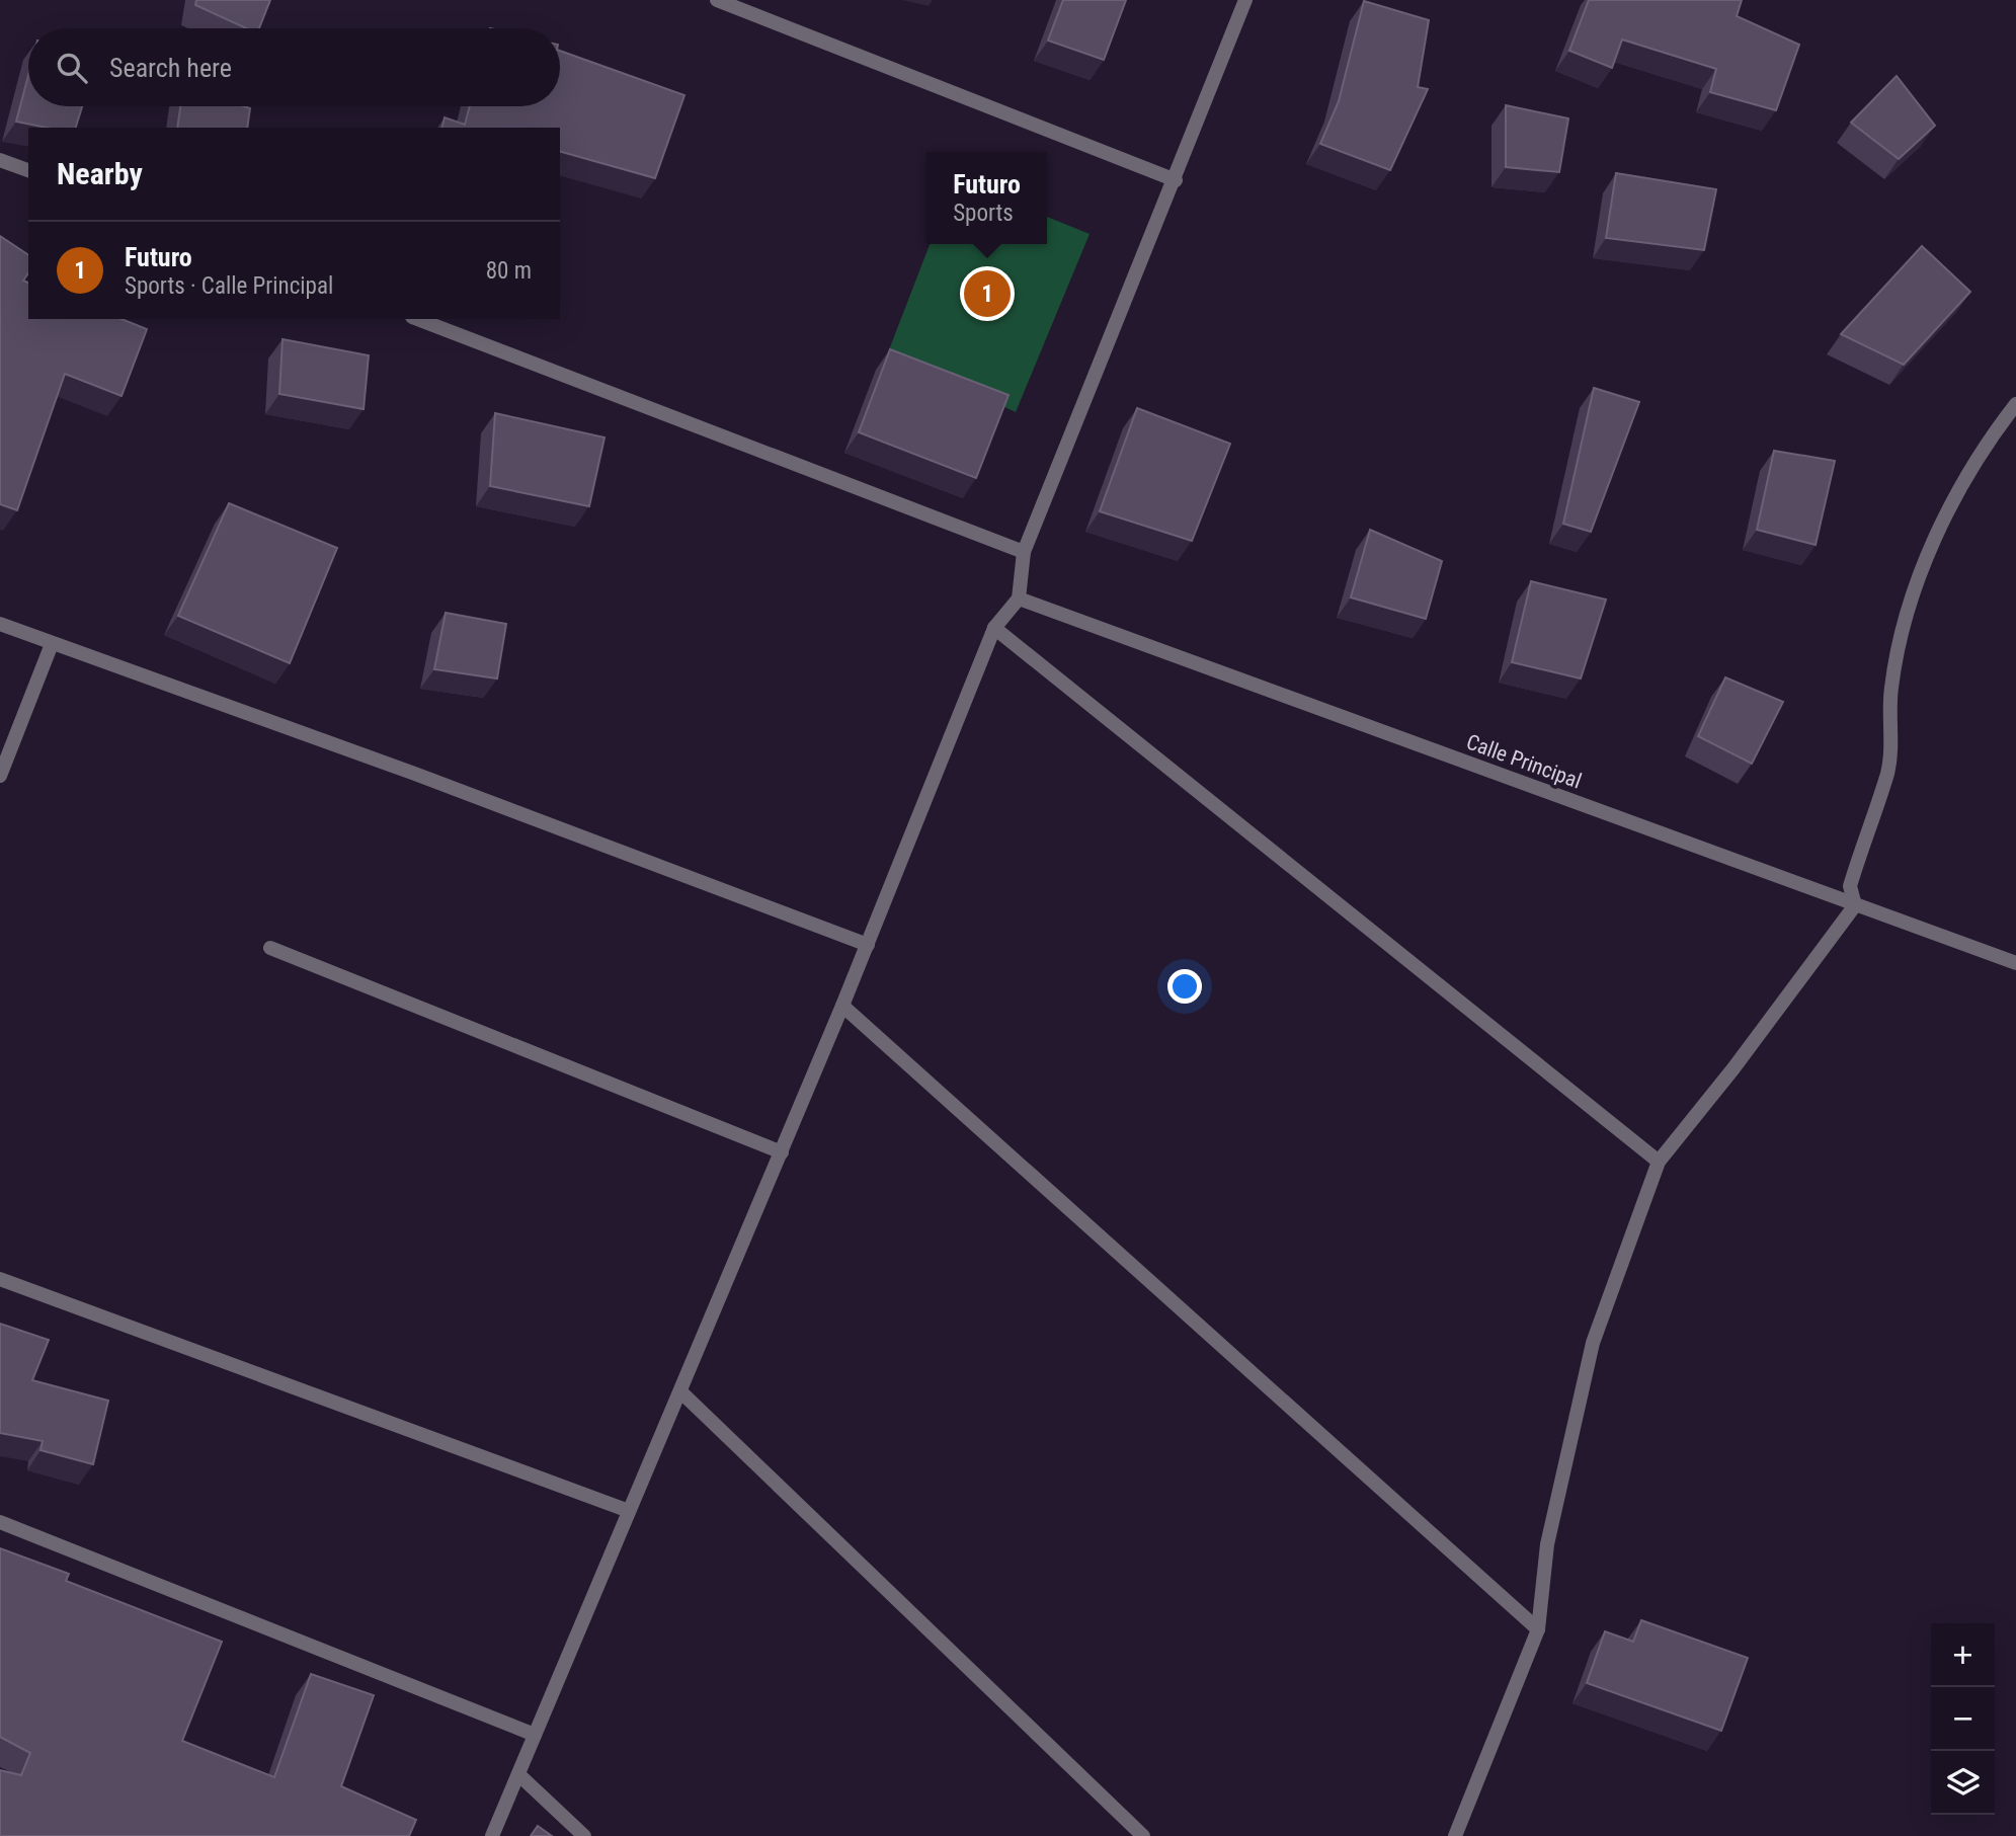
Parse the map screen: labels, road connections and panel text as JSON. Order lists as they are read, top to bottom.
{
  "streets": {
    "street": ["Calle Principal"]
  },
  "page": {
    "search": "Search here",
    "heading": "Nearby",
    "popup": ["Futuro", "Sports"],
    "list": [
      {
        "mark": "1",
        "name": "Futuro",
        "note": "Sports · Calle Principal",
        "value": "80 m"
      }
    ],
    "pins": "1",
    "map_buttons": ["+", "−"]
  }
}
